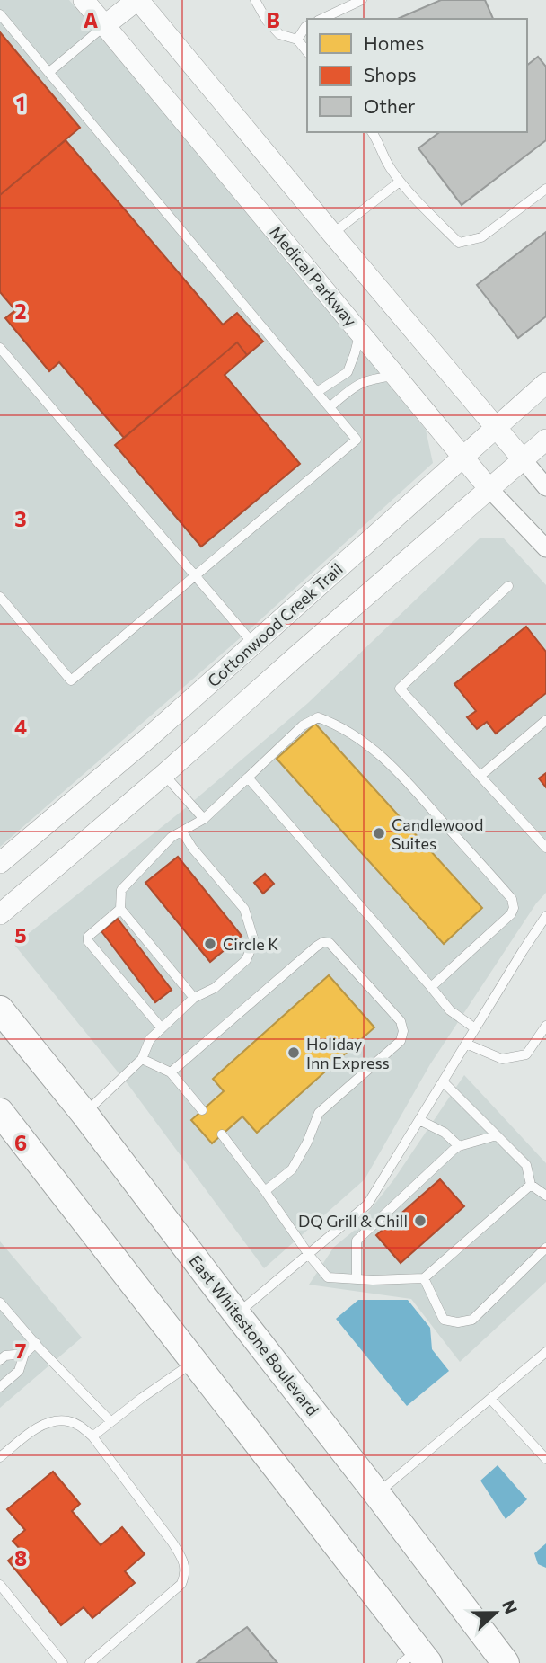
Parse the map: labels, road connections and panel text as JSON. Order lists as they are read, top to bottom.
{
  "streets": {
    "main road": ["East Whitestone Boulevard"],
    "street": ["Medical Parkway", "Cottonwood Creek Trail"]
  },
  "crossings": [
    ["Medical Parkway", "Cottonwood Creek Trail"]
  ],
  "places": [
    "Candlewood Suites",
    "Circle K",
    "Holiday Inn Express",
    "DQ Grill & Chill"
  ],
  "legend": ["Homes", "Shops", "Other"],
  "north": "right",
  "grid": {
    "columns": ["A", "B"],
    "rows": [
      "1",
      "2",
      "3",
      "4",
      "5",
      "6",
      "7",
      "8"
    ]
  }
}
